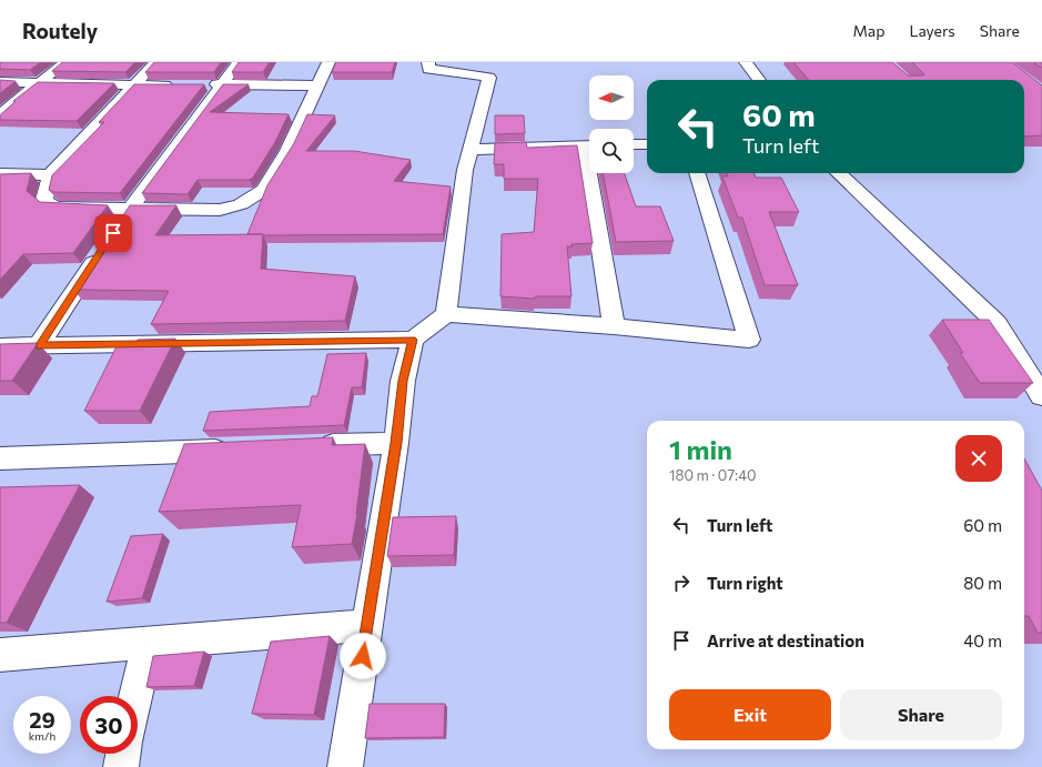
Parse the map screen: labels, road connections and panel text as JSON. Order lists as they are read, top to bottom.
{
  "north": "left",
  "page": {
    "header": "Routely",
    "nav": ["Map", "Layers", "Share"],
    "turn": ["60 m", "Turn left"],
    "heading": ["1 min", "180 m · 07:40"],
    "list": [
      {
        "name": "Turn left",
        "value": "60 m"
      },
      {
        "name": "Turn right",
        "value": "80 m"
      },
      {
        "name": "Arrive at destination",
        "value": "40 m"
      }
    ],
    "buttons": ["Exit", "Share"],
    "speed": "29 km/h",
    "limit": "30"
  }
}
